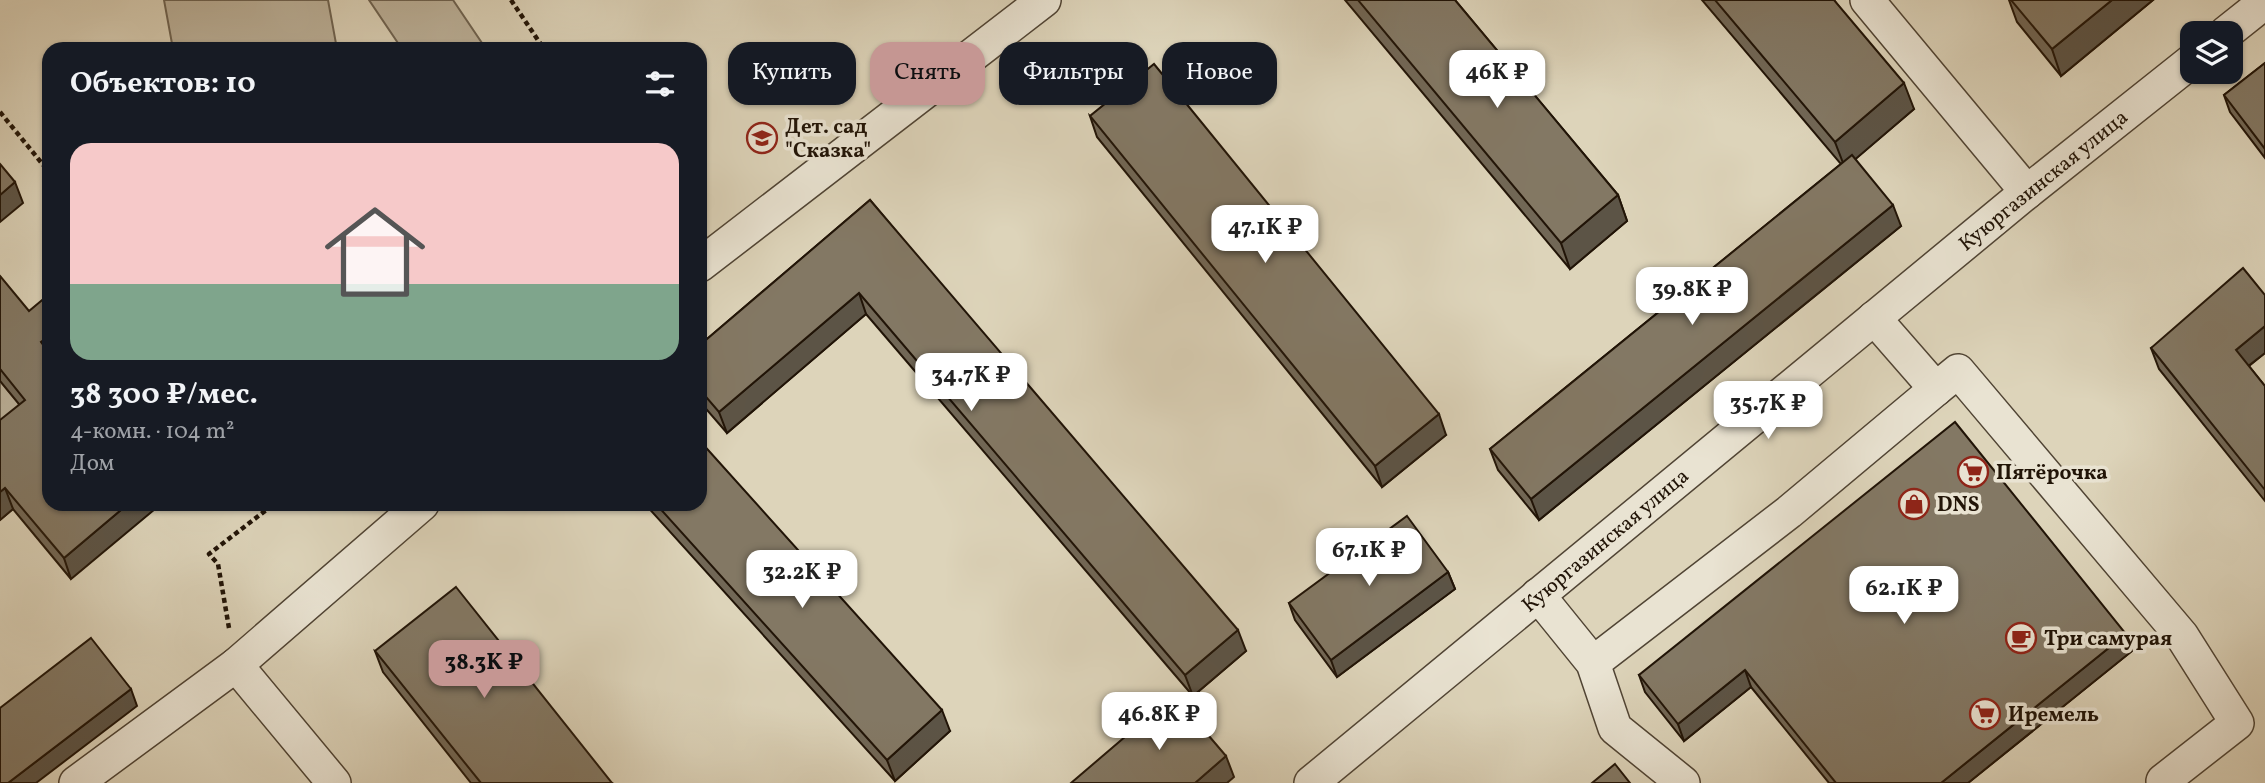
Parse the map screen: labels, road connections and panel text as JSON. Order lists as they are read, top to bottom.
{
  "streets": {
    "street": ["Куюргазинская улица"]
  },
  "places": {
    "school or university": ["Дет. сад \"Сказка\""],
    "supermarket": ["Пятёрочка", "Иремель"],
    "shop": ["DNS"],
    "cafe": ["Три самурая"]
  },
  "page": {
    "chip": [
      "Купить",
      "Снять",
      "Фильтры",
      "Новое"
    ],
    "heading": "Объектов: 10",
    "price": [
      "46K ₽",
      "47.1K ₽",
      "39.8K ₽",
      "34.7K ₽",
      "35.7K ₽",
      "67.1K ₽",
      "32.2K ₽",
      "62.1K ₽",
      "38.3K ₽",
      "46.8K ₽"
    ],
    "list": [
      {
        "name": "38 300 ₽/мес.",
        "note": "4-комн. · 104 m² · Дом"
      }
    ]
  }
}
